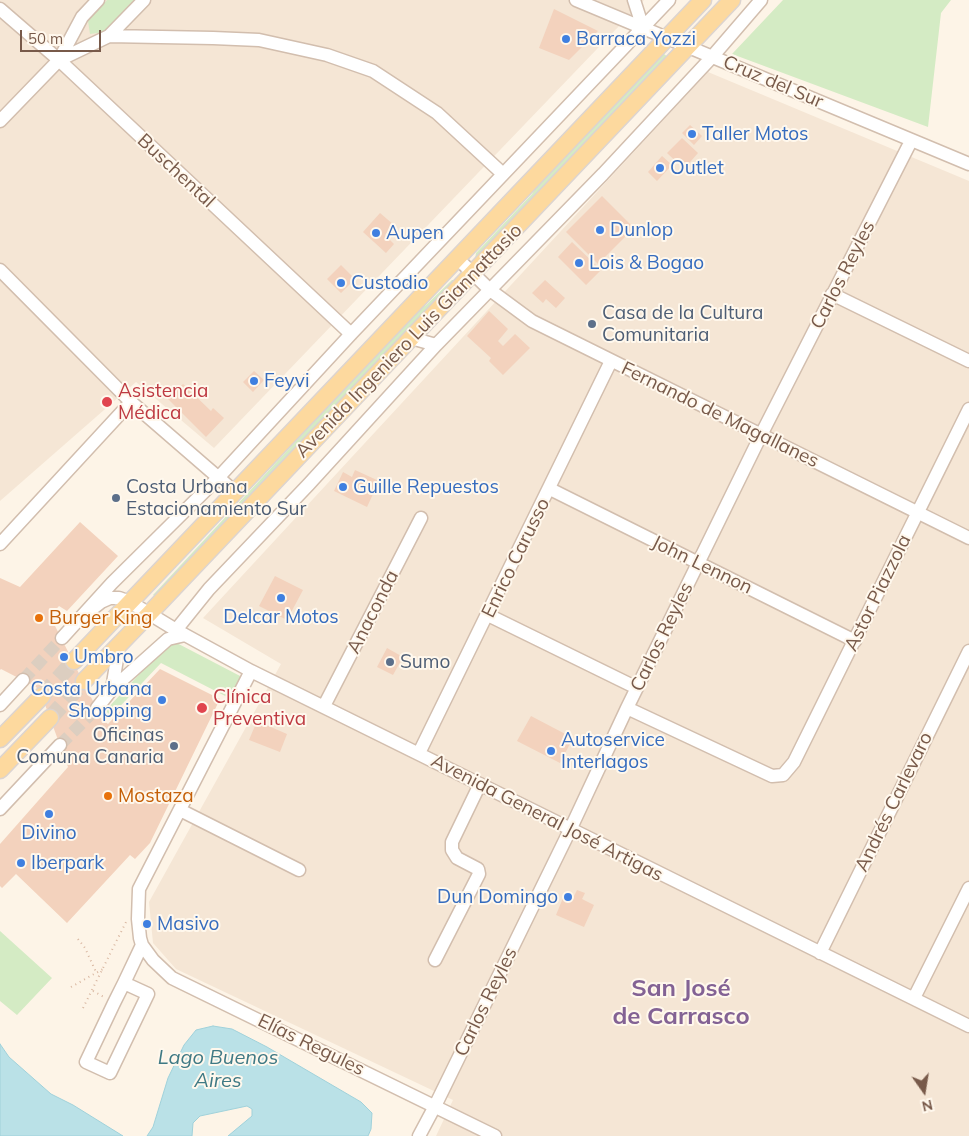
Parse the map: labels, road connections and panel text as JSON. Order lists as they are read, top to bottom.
{
  "streets": {
    "main road": ["Avenida Ingeniero Luis Giannattasio"],
    "street": [
      "Cruz del Sur",
      "Buschental",
      "Carlos Reyles",
      "Fernando de Magallanes",
      "Enrico Carusso",
      "John Lennon",
      "Astor Piazzola",
      "Anaconda",
      "Andrés Carlevaro",
      "Avenida General José Artigas",
      "Elías Regules"
    ]
  },
  "crossings": [
    ["Cruz del Sur", "Carlos Reyles"],
    ["Cruz del Sur", "Avenida Ingeniero Luis Giannattasio"],
    ["Carlos Reyles", "Fernando de Magallanes"],
    ["Carlos Reyles", "John Lennon"],
    ["Carlos Reyles", "Astor Piazzola"],
    ["Carlos Reyles", "Avenida General José Artigas"],
    ["Carlos Reyles", "Elías Regules"],
    ["Avenida Ingeniero Luis Giannattasio", "Fernando de Magallanes"],
    ["Avenida Ingeniero Luis Giannattasio", "Avenida General José Artigas"],
    ["Fernando de Magallanes", "Enrico Carusso"],
    ["Fernando de Magallanes", "Astor Piazzola"],
    ["Enrico Carusso", "John Lennon"],
    ["Enrico Carusso", "Avenida General José Artigas"],
    ["John Lennon", "Astor Piazzola"],
    ["Anaconda", "Avenida General José Artigas"],
    ["Andrés Carlevaro", "Avenida General José Artigas"]
  ],
  "districts": ["San José de Carrasco"],
  "water": ["Lago Buenos Aires"],
  "places": [
    "Barraca Yozzi",
    "Taller Motos",
    "Outlet",
    "Dunlop",
    "Aupen",
    "Lois & Bogao",
    "Custodio",
    "Casa de la Cultura Comunitaria",
    "Feyvi",
    "Asistencia Médica",
    "Guille Repuestos",
    "Costa Urbana Estacionamiento Sur",
    "Delcar Motos",
    "Burger King",
    "Umbro",
    "Sumo",
    "Costa Urbana Shopping",
    "Clínica Preventiva",
    "Oficinas Comuna Canaria",
    "Autoservice Interlagos",
    "Mostaza",
    "Divino",
    "Iberpark",
    "Dun Domingo",
    "Masivo"
  ],
  "scale_bar": "50 m",
  "north": "bottom"
}
